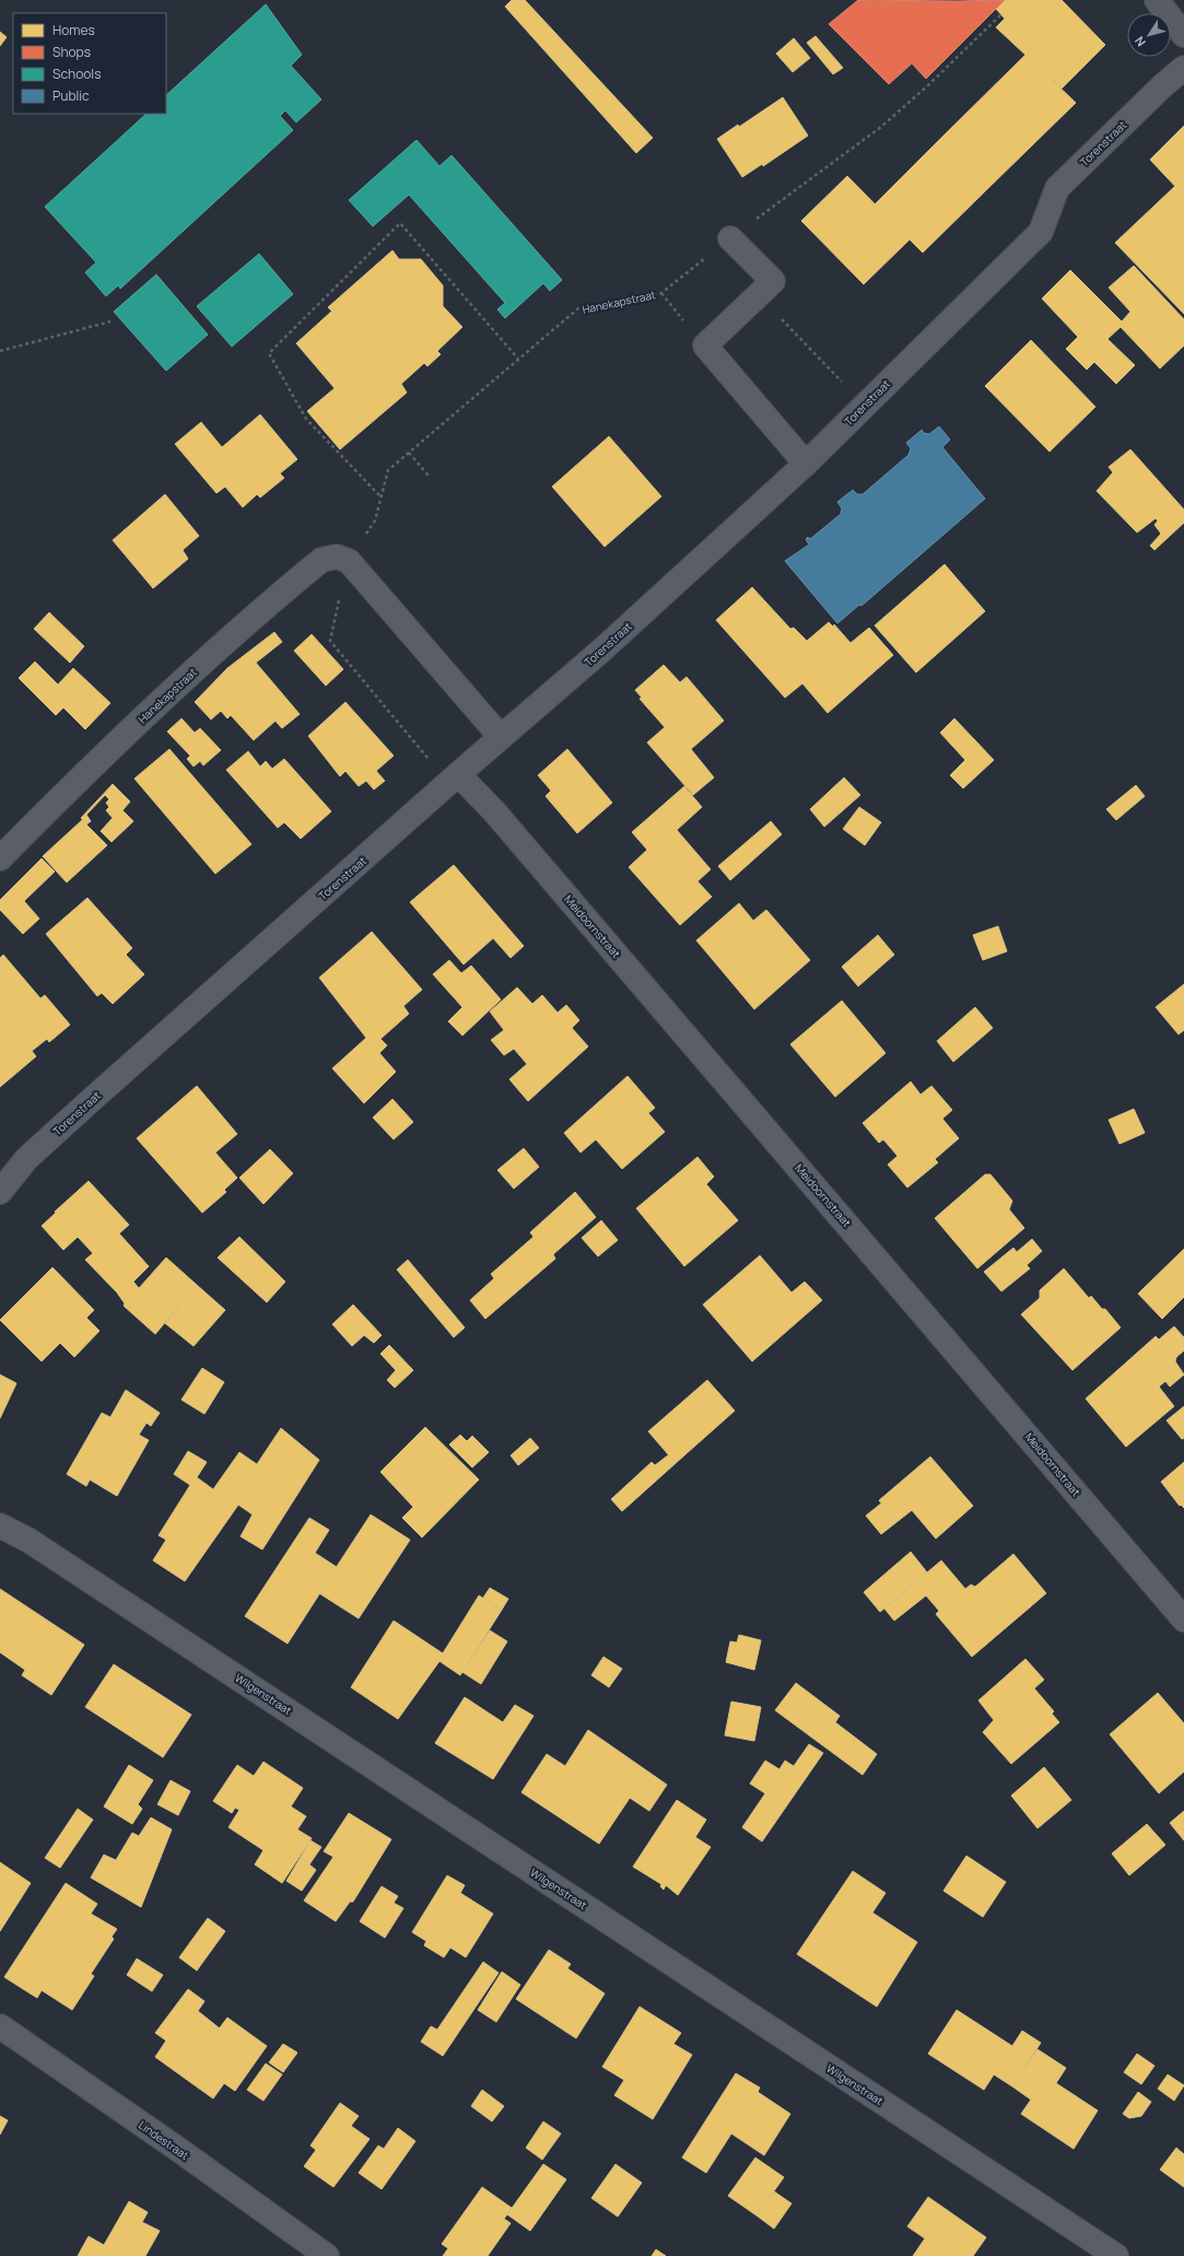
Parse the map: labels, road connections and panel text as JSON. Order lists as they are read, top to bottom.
{
  "streets": {
    "street": [
      "Torenstraat",
      "Hanekapstraat",
      "Meidoornstraat",
      "Wilgenstraat",
      "Lindestraat"
    ]
  },
  "crossings": [
    ["Torenstraat", "Hanekapstraat"],
    ["Torenstraat", "Meidoornstraat"],
    ["Hanekapstraat", "Meidoornstraat"]
  ],
  "legend": [
    "Homes",
    "Shops",
    "Schools",
    "Public"
  ],
  "north": "bottom left"
}
